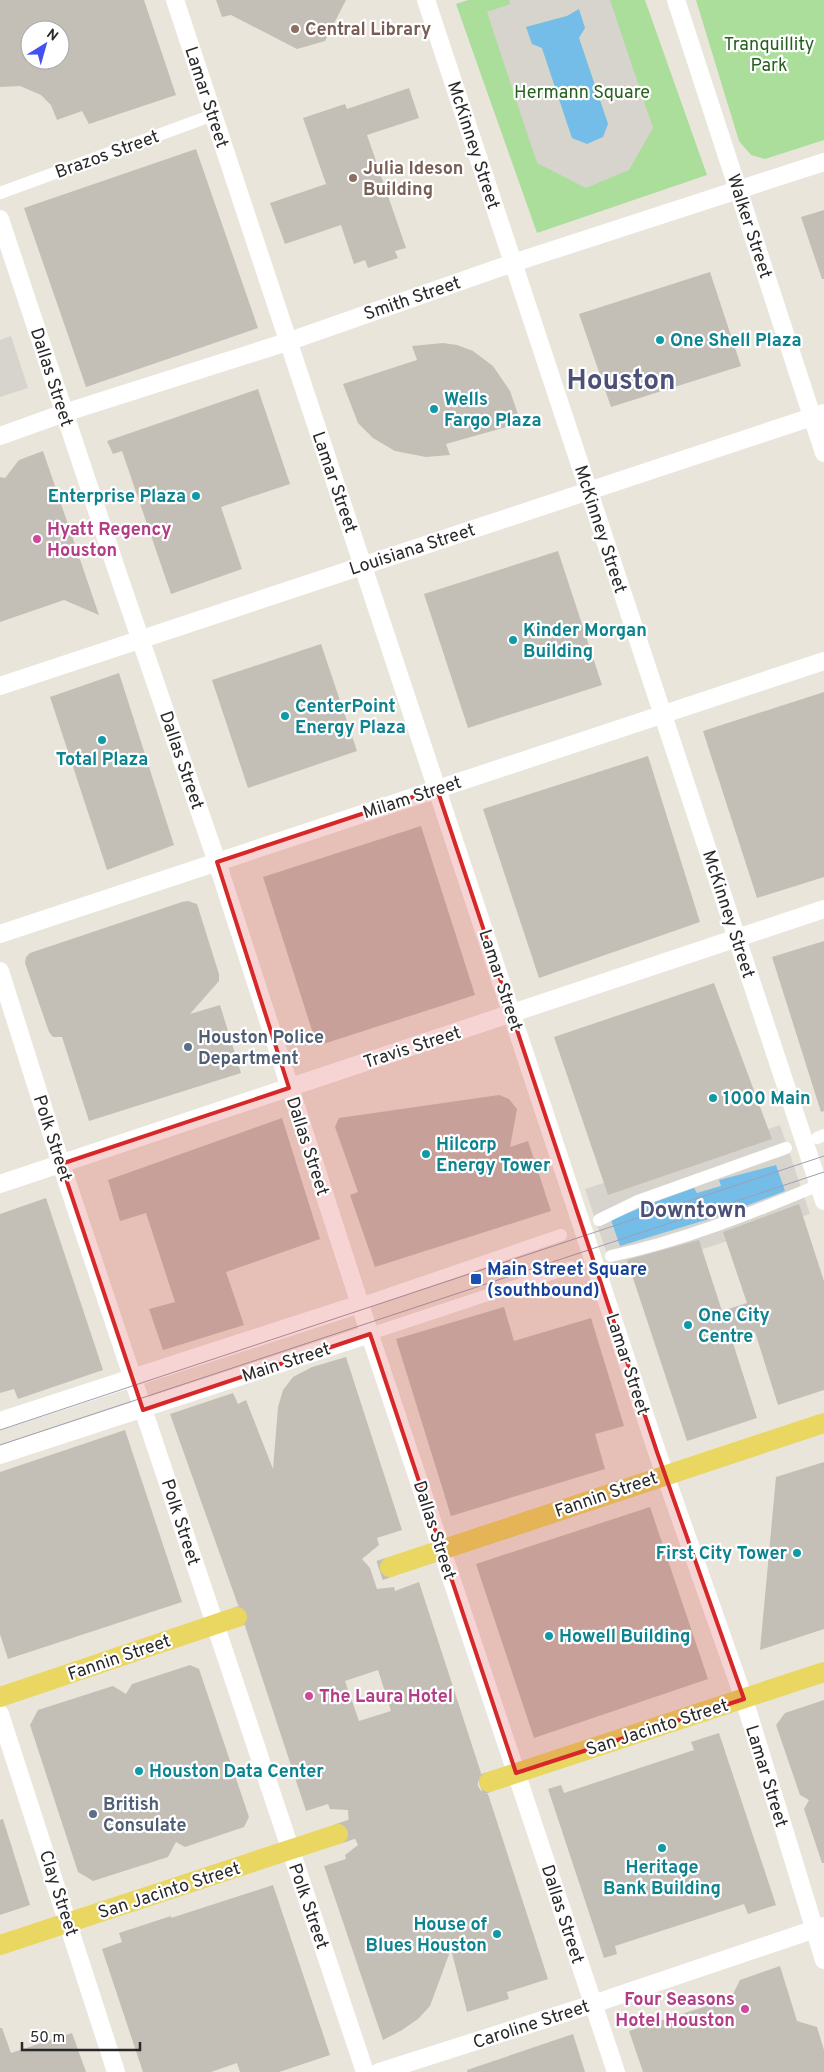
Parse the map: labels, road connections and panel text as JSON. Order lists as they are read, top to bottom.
{
  "streets": {
    "main road": [
      "Lamar Street",
      "McKinney Street",
      "Walker Street",
      "Smith Street",
      "Dallas Street",
      "Louisiana Street",
      "Milam Street",
      "Travis Street",
      "Polk Street",
      "Main Street",
      "Fannin Street",
      "San Jacinto Street",
      "Clay Street",
      "Caroline Street"
    ],
    "street": ["Brazos Street"]
  },
  "crossings": [
    ["Lamar Street", "Brazos Street"],
    ["Lamar Street", "Smith Street"],
    ["Lamar Street", "Louisiana Street"],
    ["Lamar Street", "Milam Street"],
    ["Lamar Street", "Travis Street"],
    ["Lamar Street", "Fannin Street"],
    ["Lamar Street", "San Jacinto Street"],
    ["Lamar Street", "Caroline Street"],
    ["McKinney Street", "Smith Street"],
    ["McKinney Street", "Louisiana Street"],
    ["McKinney Street", "Milam Street"],
    ["McKinney Street", "Travis Street"],
    ["Walker Street", "Smith Street"],
    ["Walker Street", "Louisiana Street"],
    ["Smith Street", "Dallas Street"],
    ["Dallas Street", "Louisiana Street"],
    ["Dallas Street", "Milam Street"],
    ["Dallas Street", "Travis Street"],
    ["Dallas Street", "Main Street"],
    ["Dallas Street", "Fannin Street"],
    ["Dallas Street", "San Jacinto Street"],
    ["Dallas Street", "Caroline Street"],
    ["Travis Street", "Polk Street"],
    ["Polk Street", "Main Street"],
    ["Polk Street", "Fannin Street"],
    ["Polk Street", "San Jacinto Street"],
    ["San Jacinto Street", "Clay Street"]
  ],
  "districts": ["Houston", "Downtown"],
  "parks": ["Tranquillity Park", "Hermann Square"],
  "places": {
    "other": [
      "Central Library",
      "Julia Ideson Building",
      "One Shell Plaza",
      "Wells Fargo Plaza",
      "Enterprise Plaza",
      "Hyatt Regency Houston",
      "Kinder Morgan Building",
      "CenterPoint Energy Plaza",
      "Total Plaza",
      "Houston Police Department",
      "1000 Main",
      "Hilcorp Energy Tower",
      "One City Centre",
      "First City Tower",
      "Howell Building",
      "The Laura Hotel",
      "Houston Data Center",
      "British Consulate",
      "Heritage Bank Building",
      "House of Blues Houston",
      "Four Seasons Hotel Houston"
    ],
    "transit": ["Main Street Square (southbound)"]
  },
  "scale_bar": "50 m",
  "north": "top right"
}
